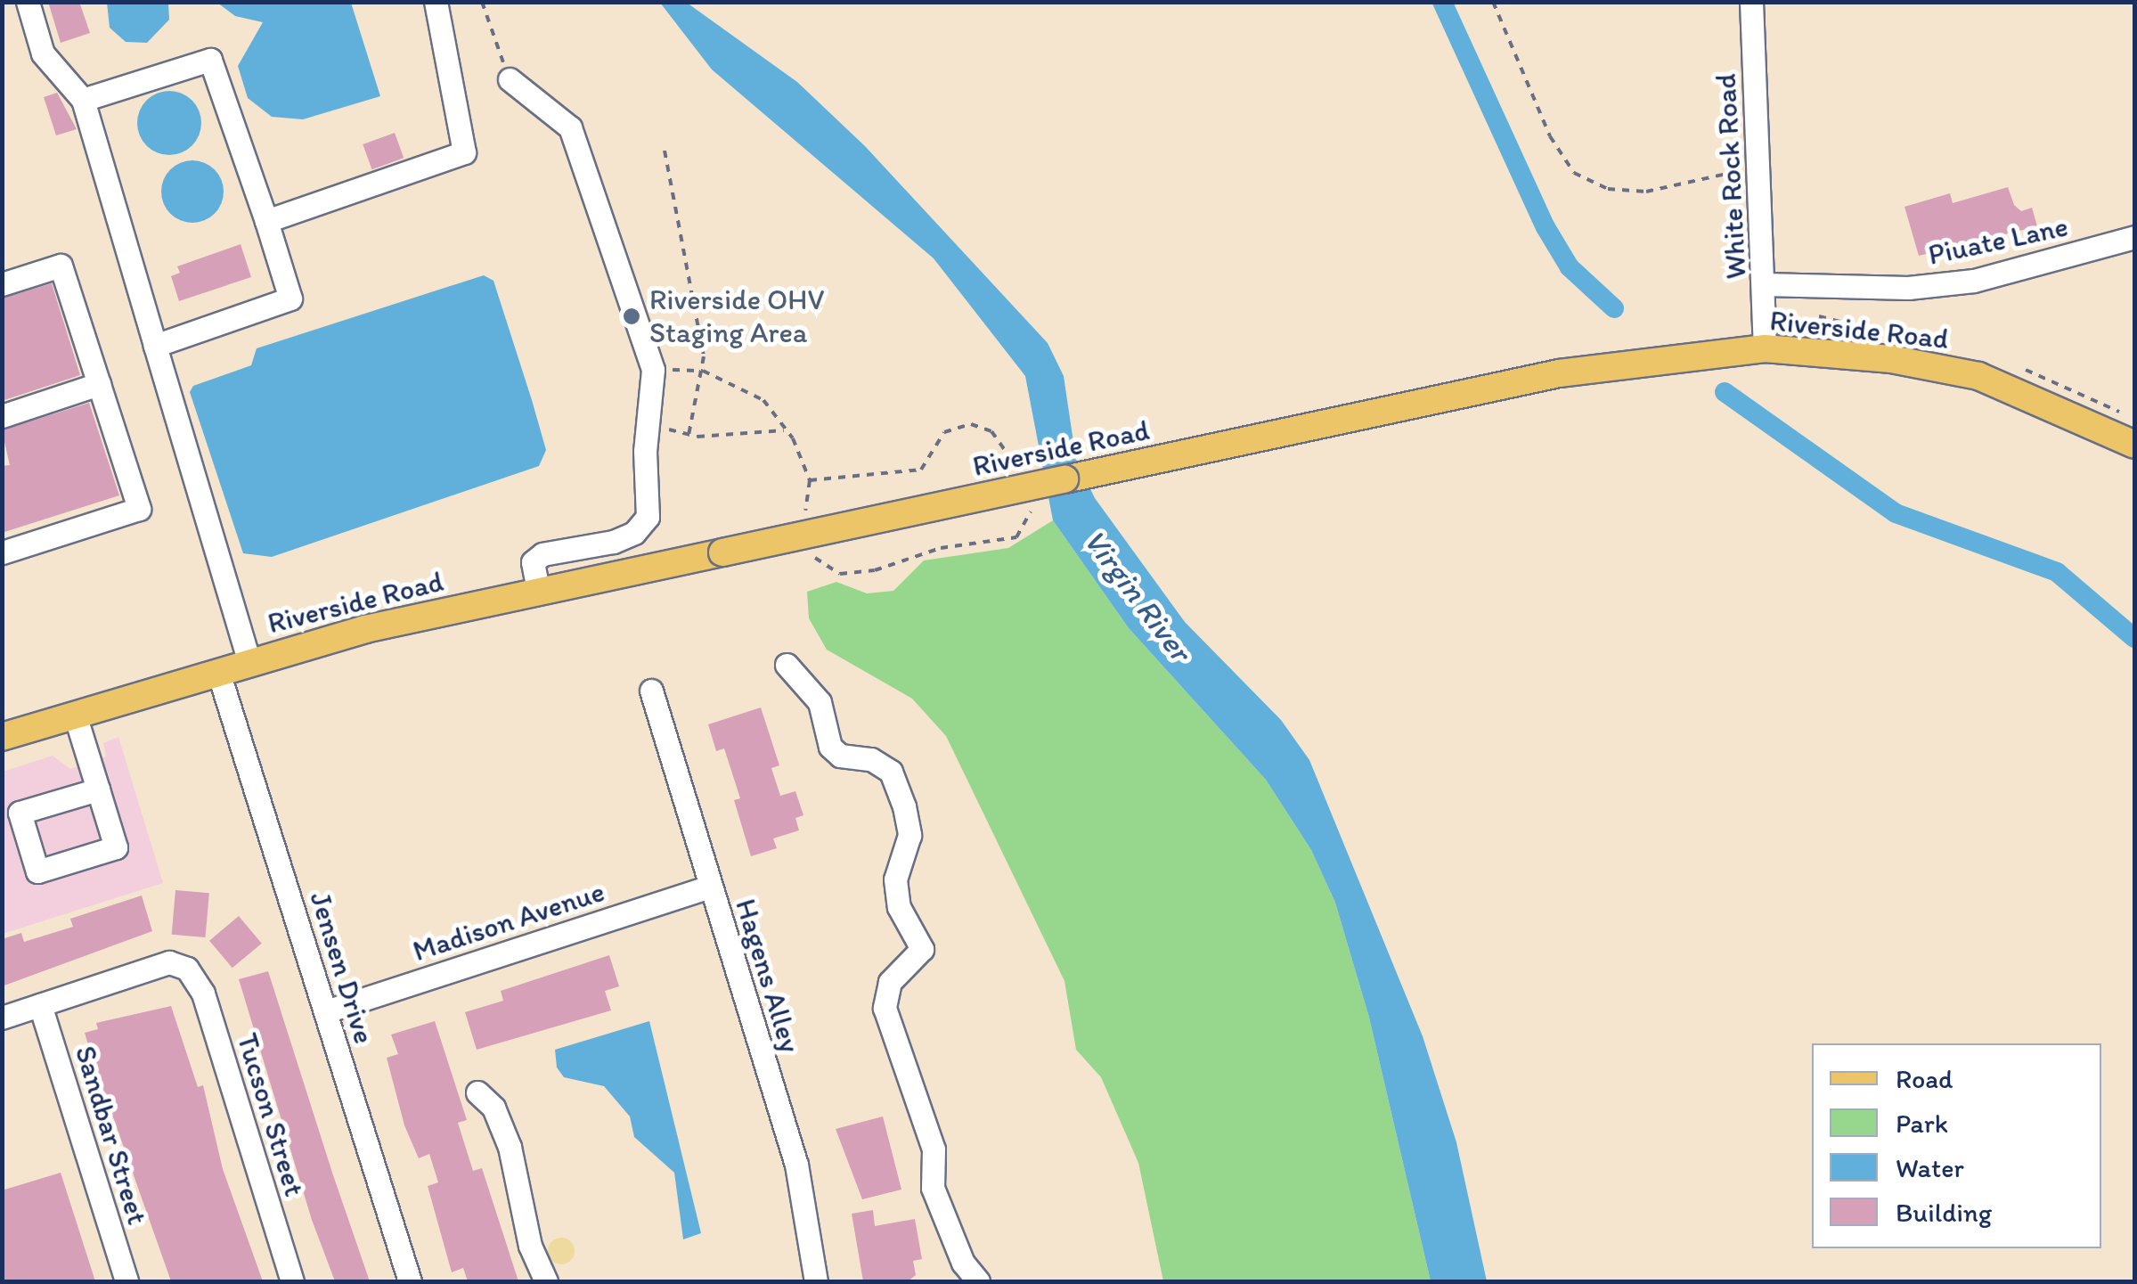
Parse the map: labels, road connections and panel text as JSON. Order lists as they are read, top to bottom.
{
  "streets": {
    "main road": ["Riverside Road"],
    "street": [
      "White Rock Road",
      "Piuate Lane",
      "Madison Avenue",
      "Jensen Drive",
      "Hagens Alley",
      "Tucson Street",
      "Sandbar Street"
    ]
  },
  "crossings": [
    ["White Rock Road", "Piuate Lane"],
    ["White Rock Road", "Riverside Road"],
    ["Riverside Road", "Jensen Drive"],
    ["Madison Avenue", "Jensen Drive"],
    ["Madison Avenue", "Hagens Alley"],
    ["Tucson Street", "Sandbar Street"]
  ],
  "water": ["Virgin River"],
  "places": ["Riverside OHV Staging Area"],
  "legend": [
    "Road",
    "Park",
    "Water",
    "Building"
  ]
}
